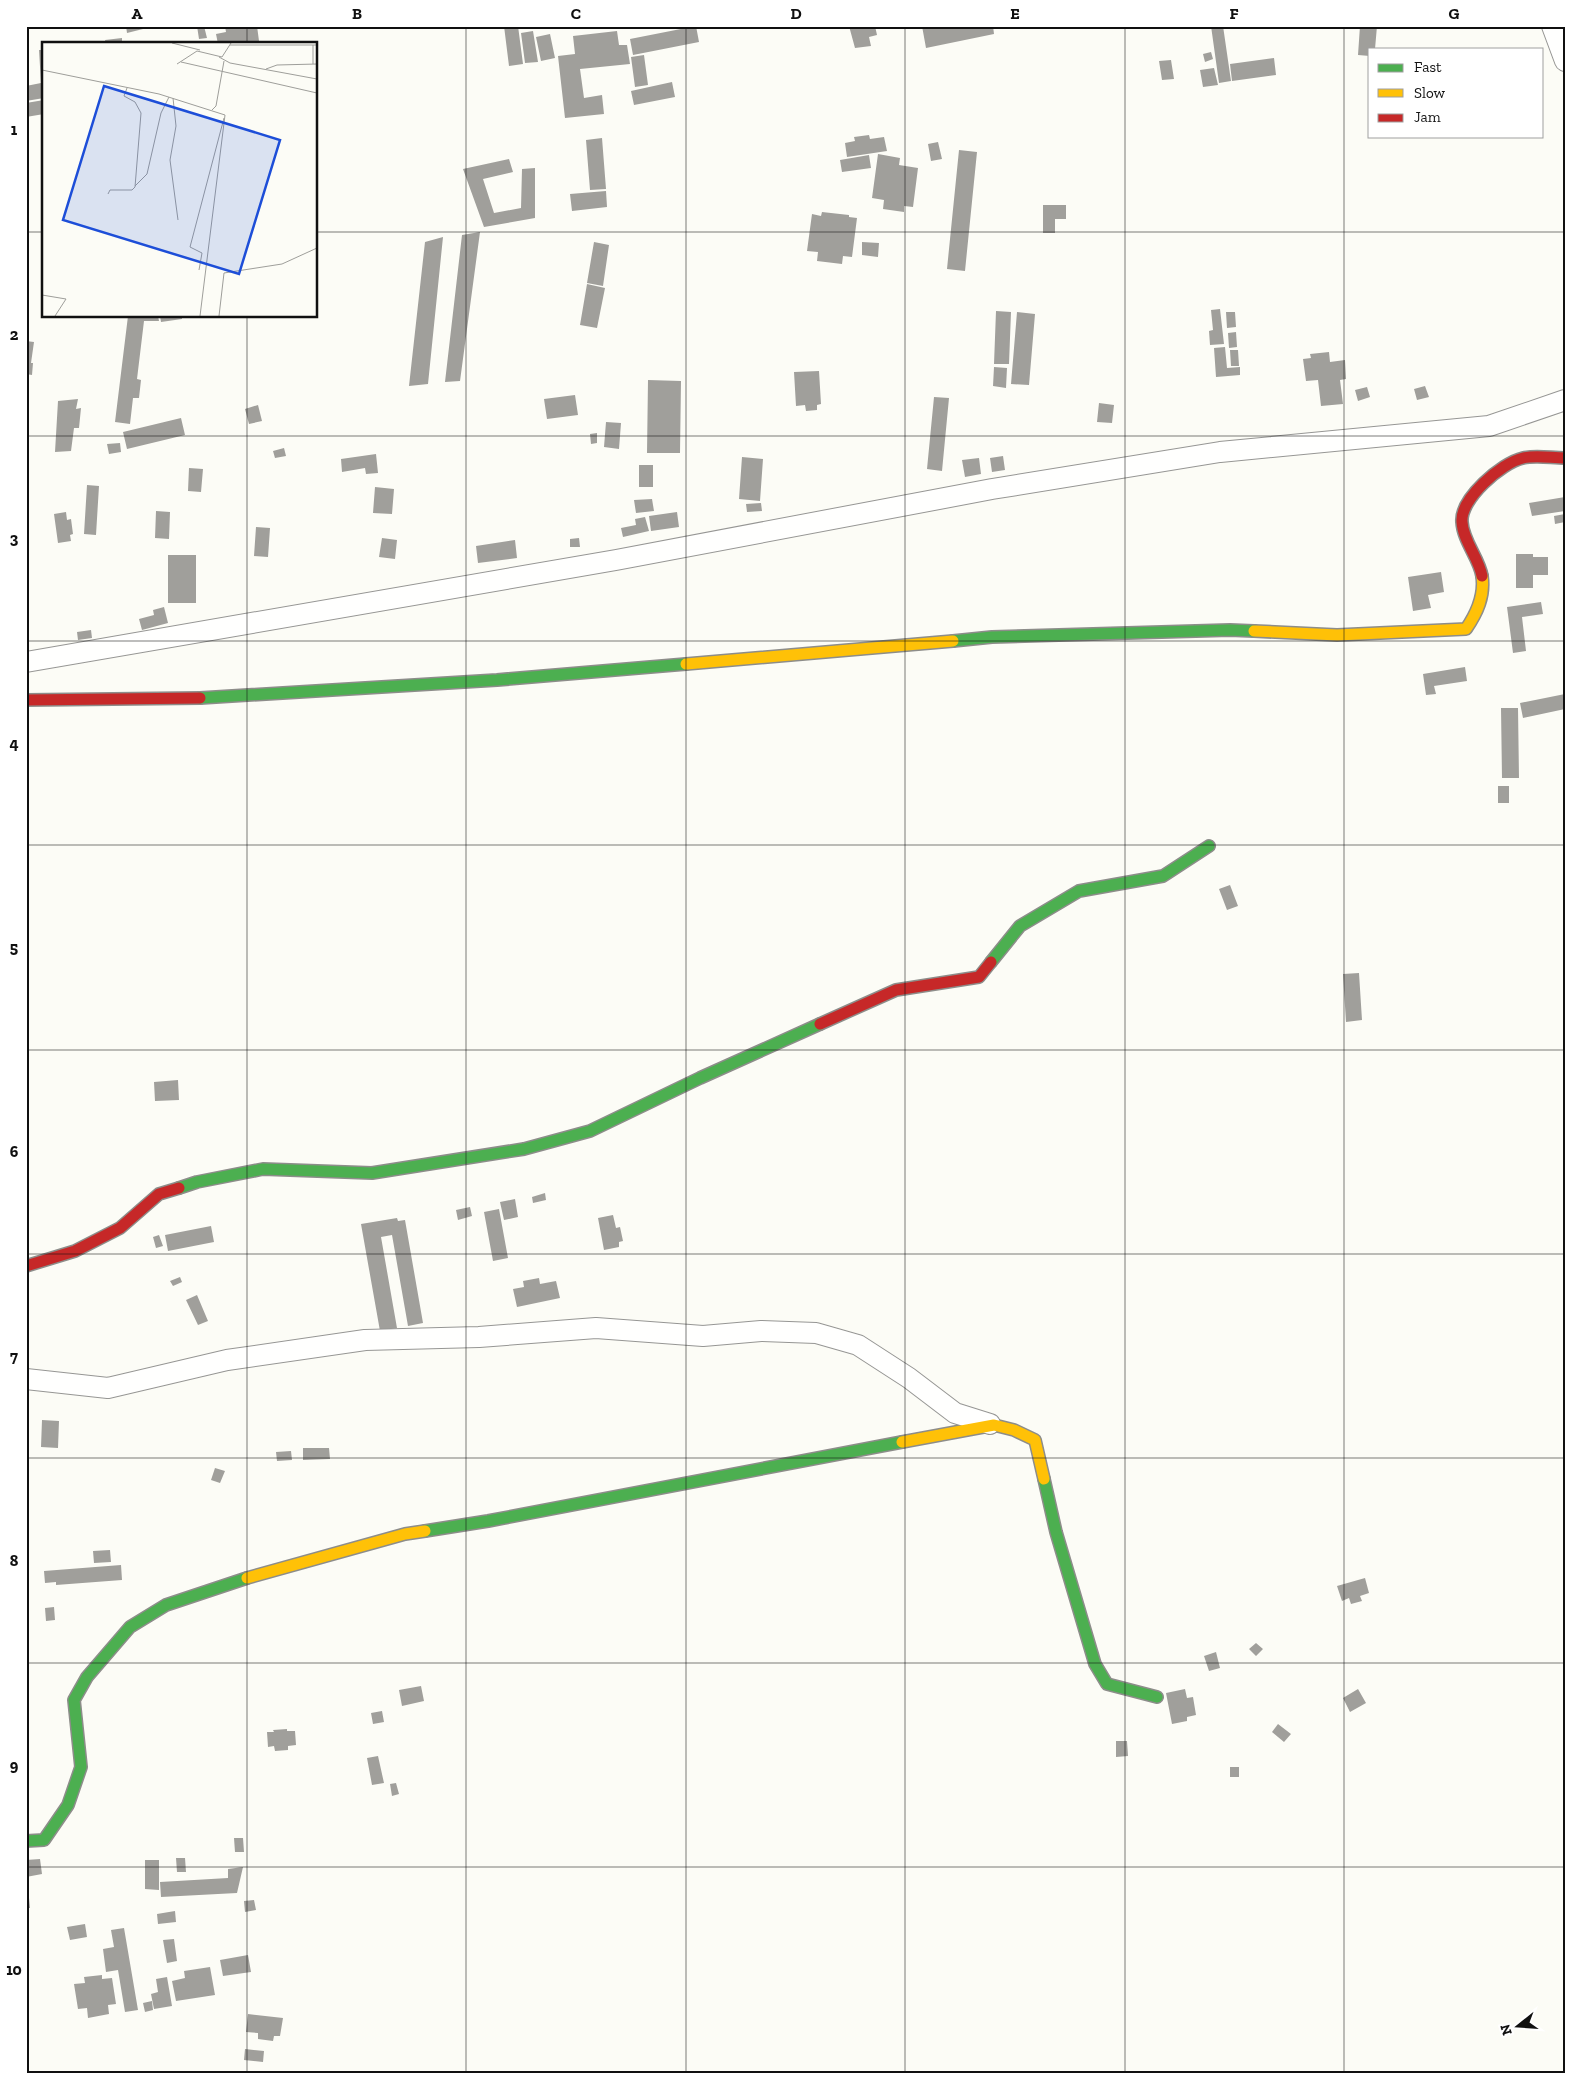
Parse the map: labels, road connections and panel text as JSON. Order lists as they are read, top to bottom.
{
  "legend": ["Fast", "Slow", "Jam"],
  "north": "left",
  "grid": {
    "columns": [
      "A",
      "B",
      "C",
      "D",
      "E",
      "F",
      "G"
    ],
    "rows": [
      "1",
      "2",
      "3",
      "4",
      "5",
      "6",
      "7",
      "8",
      "9",
      "10"
    ]
  }
}
